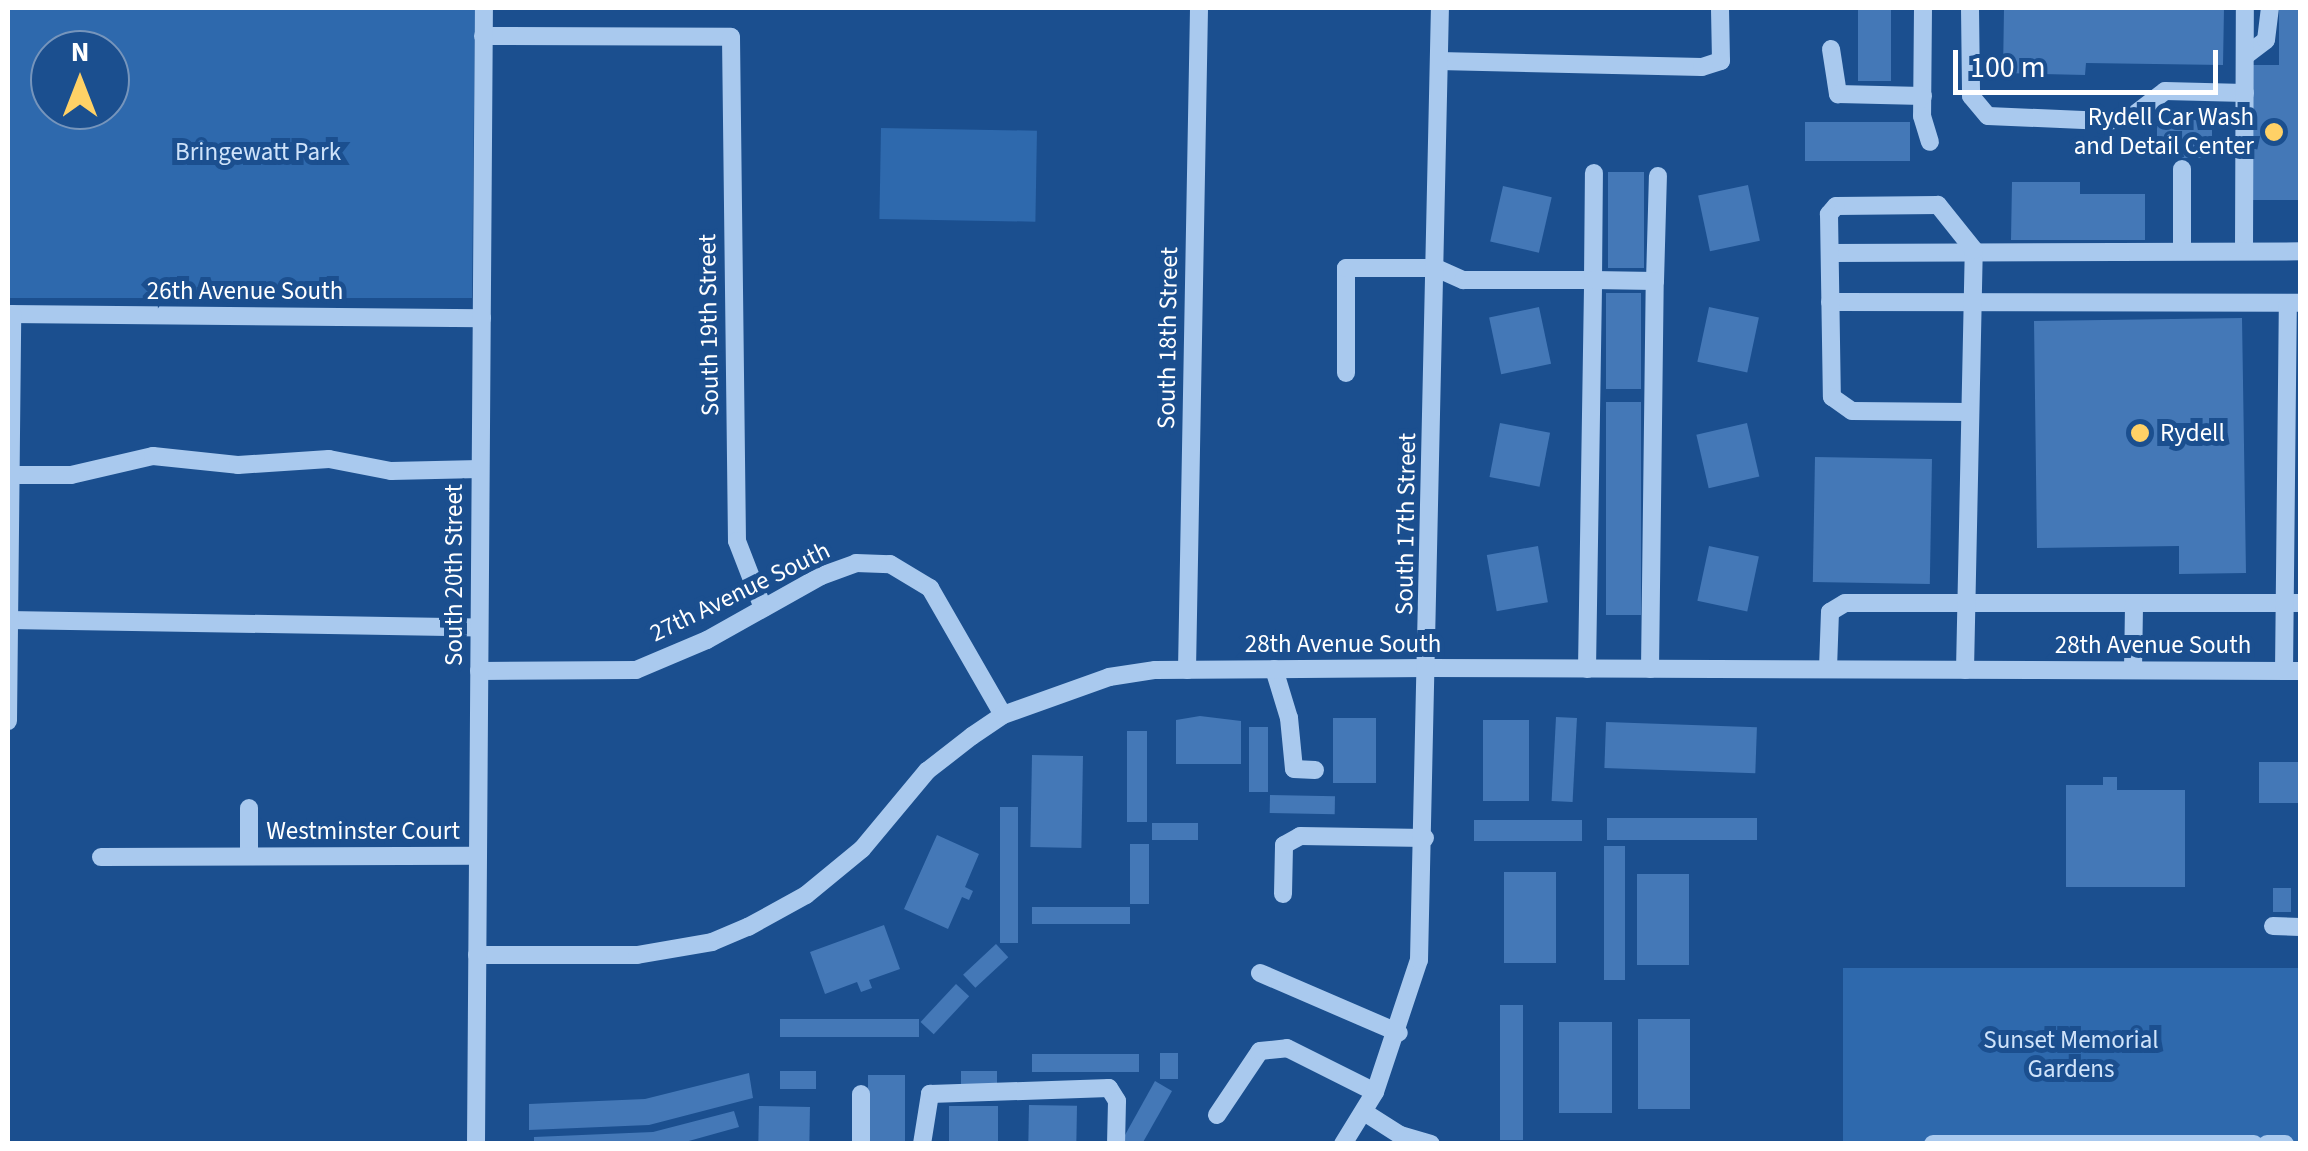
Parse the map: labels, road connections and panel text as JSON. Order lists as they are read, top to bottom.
{
  "streets": {
    "street": [
      "26th Avenue South",
      "South 19th Street",
      "South 18th Street",
      "South 17th Street",
      "South 20th Street",
      "27th Avenue South",
      "28th Avenue South",
      "Westminster Court"
    ]
  },
  "crossings": [
    ["26th Avenue South", "South 20th Street"],
    ["South 19th Street", "South 20th Street"],
    ["South 19th Street", "27th Avenue South"],
    ["South 18th Street", "28th Avenue South"],
    ["South 17th Street", "28th Avenue South"],
    ["South 20th Street", "27th Avenue South"],
    ["South 20th Street", "28th Avenue South"],
    ["South 20th Street", "Westminster Court"],
    ["27th Avenue South", "28th Avenue South"]
  ],
  "parks": ["Bringewatt Park", "Sunset Memorial Gardens"],
  "places": ["Rydell Car Wash and Detail Center", "Rydell"],
  "scale_bar": "100 m",
  "north": "top"
}
